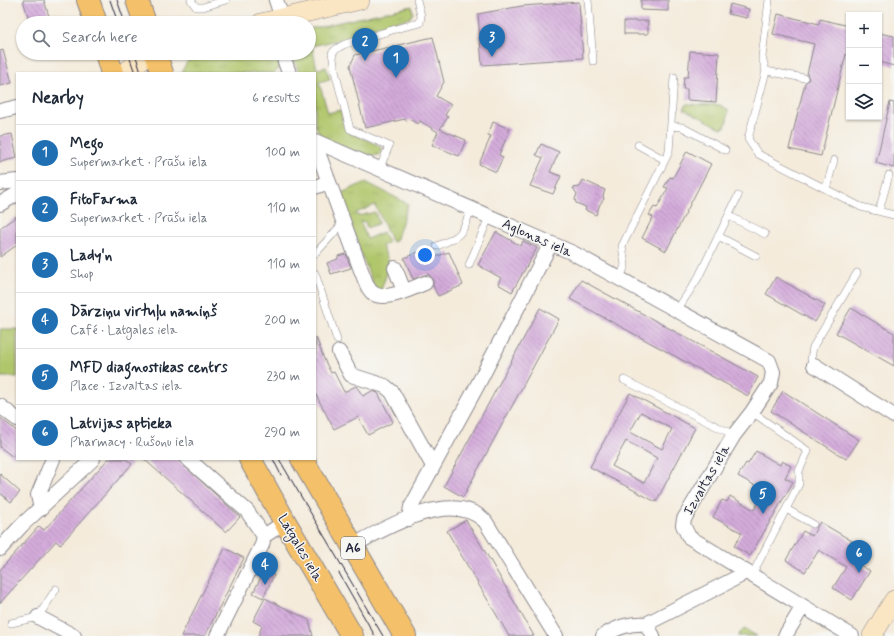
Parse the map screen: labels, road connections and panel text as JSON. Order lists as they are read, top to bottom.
{
  "streets": {
    "highway": ["Latgales iela", "A6"],
    "street": ["Aglonas iela", "Izvaltas iela"]
  },
  "crossings": [
    ["Aglonas iela", "Izvaltas iela"]
  ],
  "page": {
    "map_buttons": ["+", "−"],
    "search": "Search here",
    "pins": [
      "3",
      "2",
      "1",
      "5",
      "6",
      "4"
    ],
    "heading": ["Nearby", "6 results"],
    "list": [
      {
        "mark": "1",
        "name": "Mego",
        "note": "Supermarket · Prūšu iela",
        "value": "100 m"
      },
      {
        "mark": "2",
        "name": "FitoFarma",
        "note": "Supermarket · Prūšu iela",
        "value": "110 m"
      },
      {
        "mark": "3",
        "name": "Lady'n",
        "note": "Shop",
        "value": "110 m"
      },
      {
        "mark": "4",
        "name": "Dārziņu virtuļu namiņš",
        "note": "Café · Latgales iela",
        "value": "200 m"
      },
      {
        "mark": "5",
        "name": "MFD diagnostikas centrs",
        "note": "Place · Izvaltas iela",
        "value": "230 m"
      },
      {
        "mark": "6",
        "name": "Latvijas aptieka",
        "note": "Pharmacy · Rušonu iela",
        "value": "290 m"
      }
    ]
  }
}
